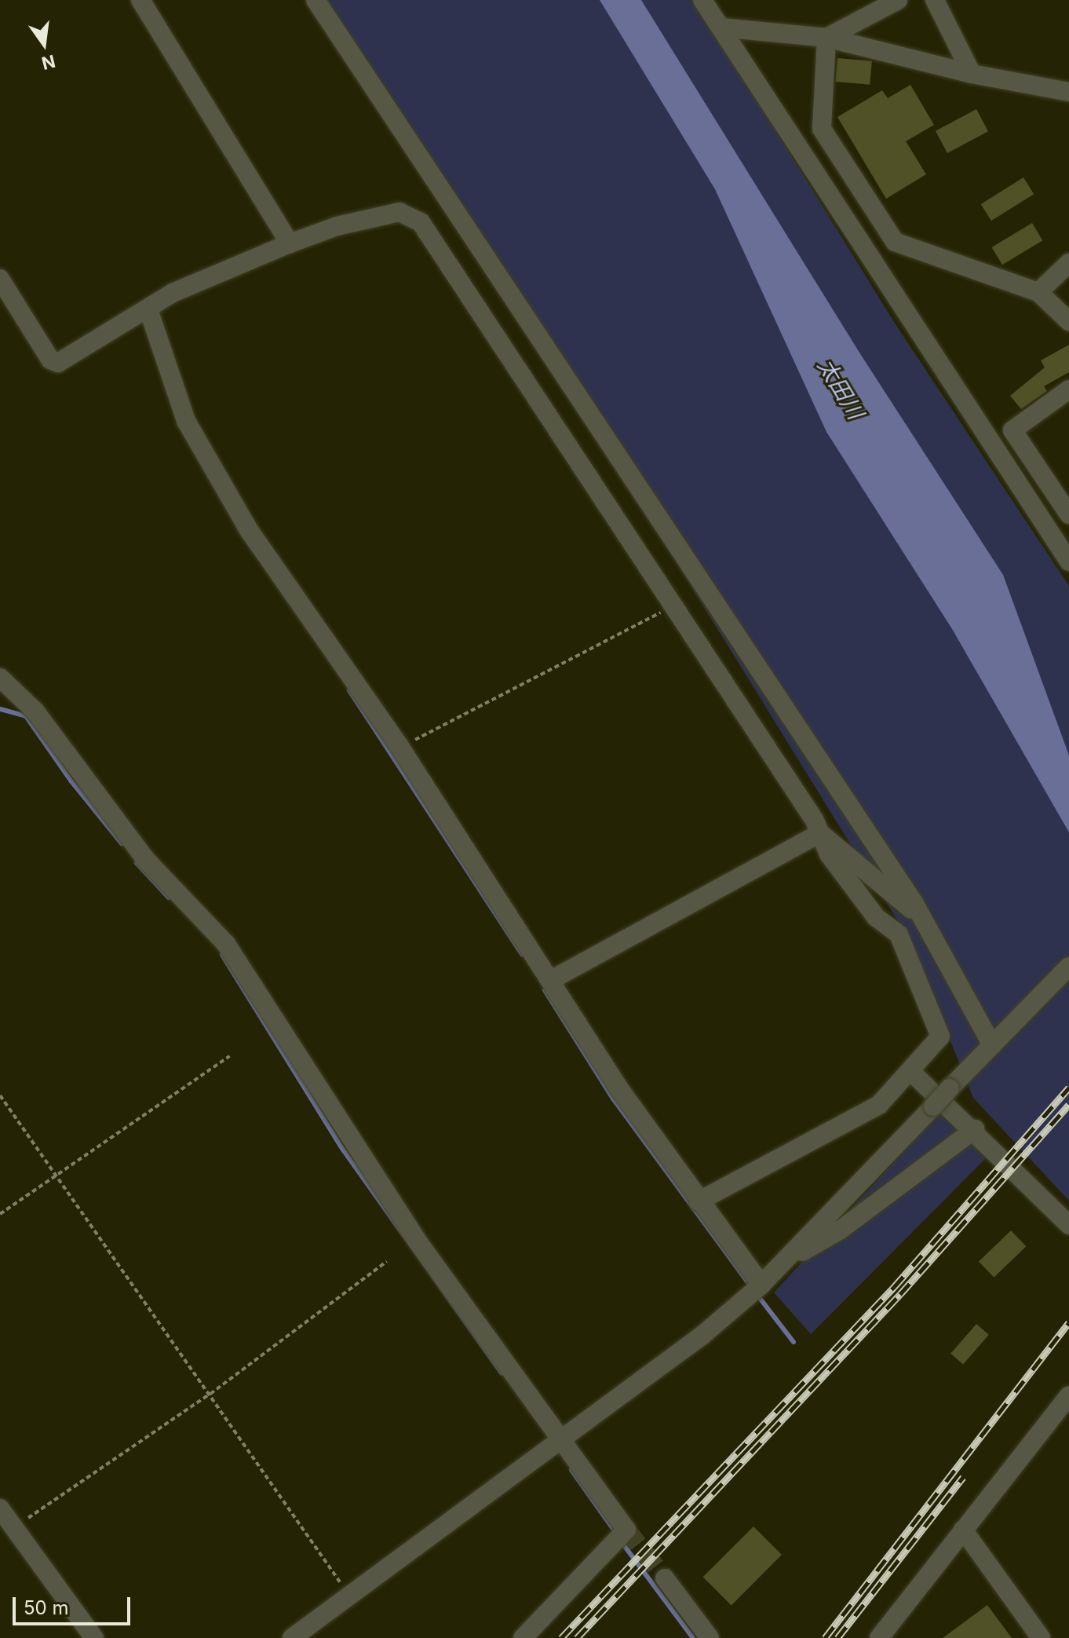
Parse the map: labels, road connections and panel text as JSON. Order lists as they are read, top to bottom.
{
  "water": ["太田川"],
  "scale_bar": "50 m",
  "north": "bottom"
}
